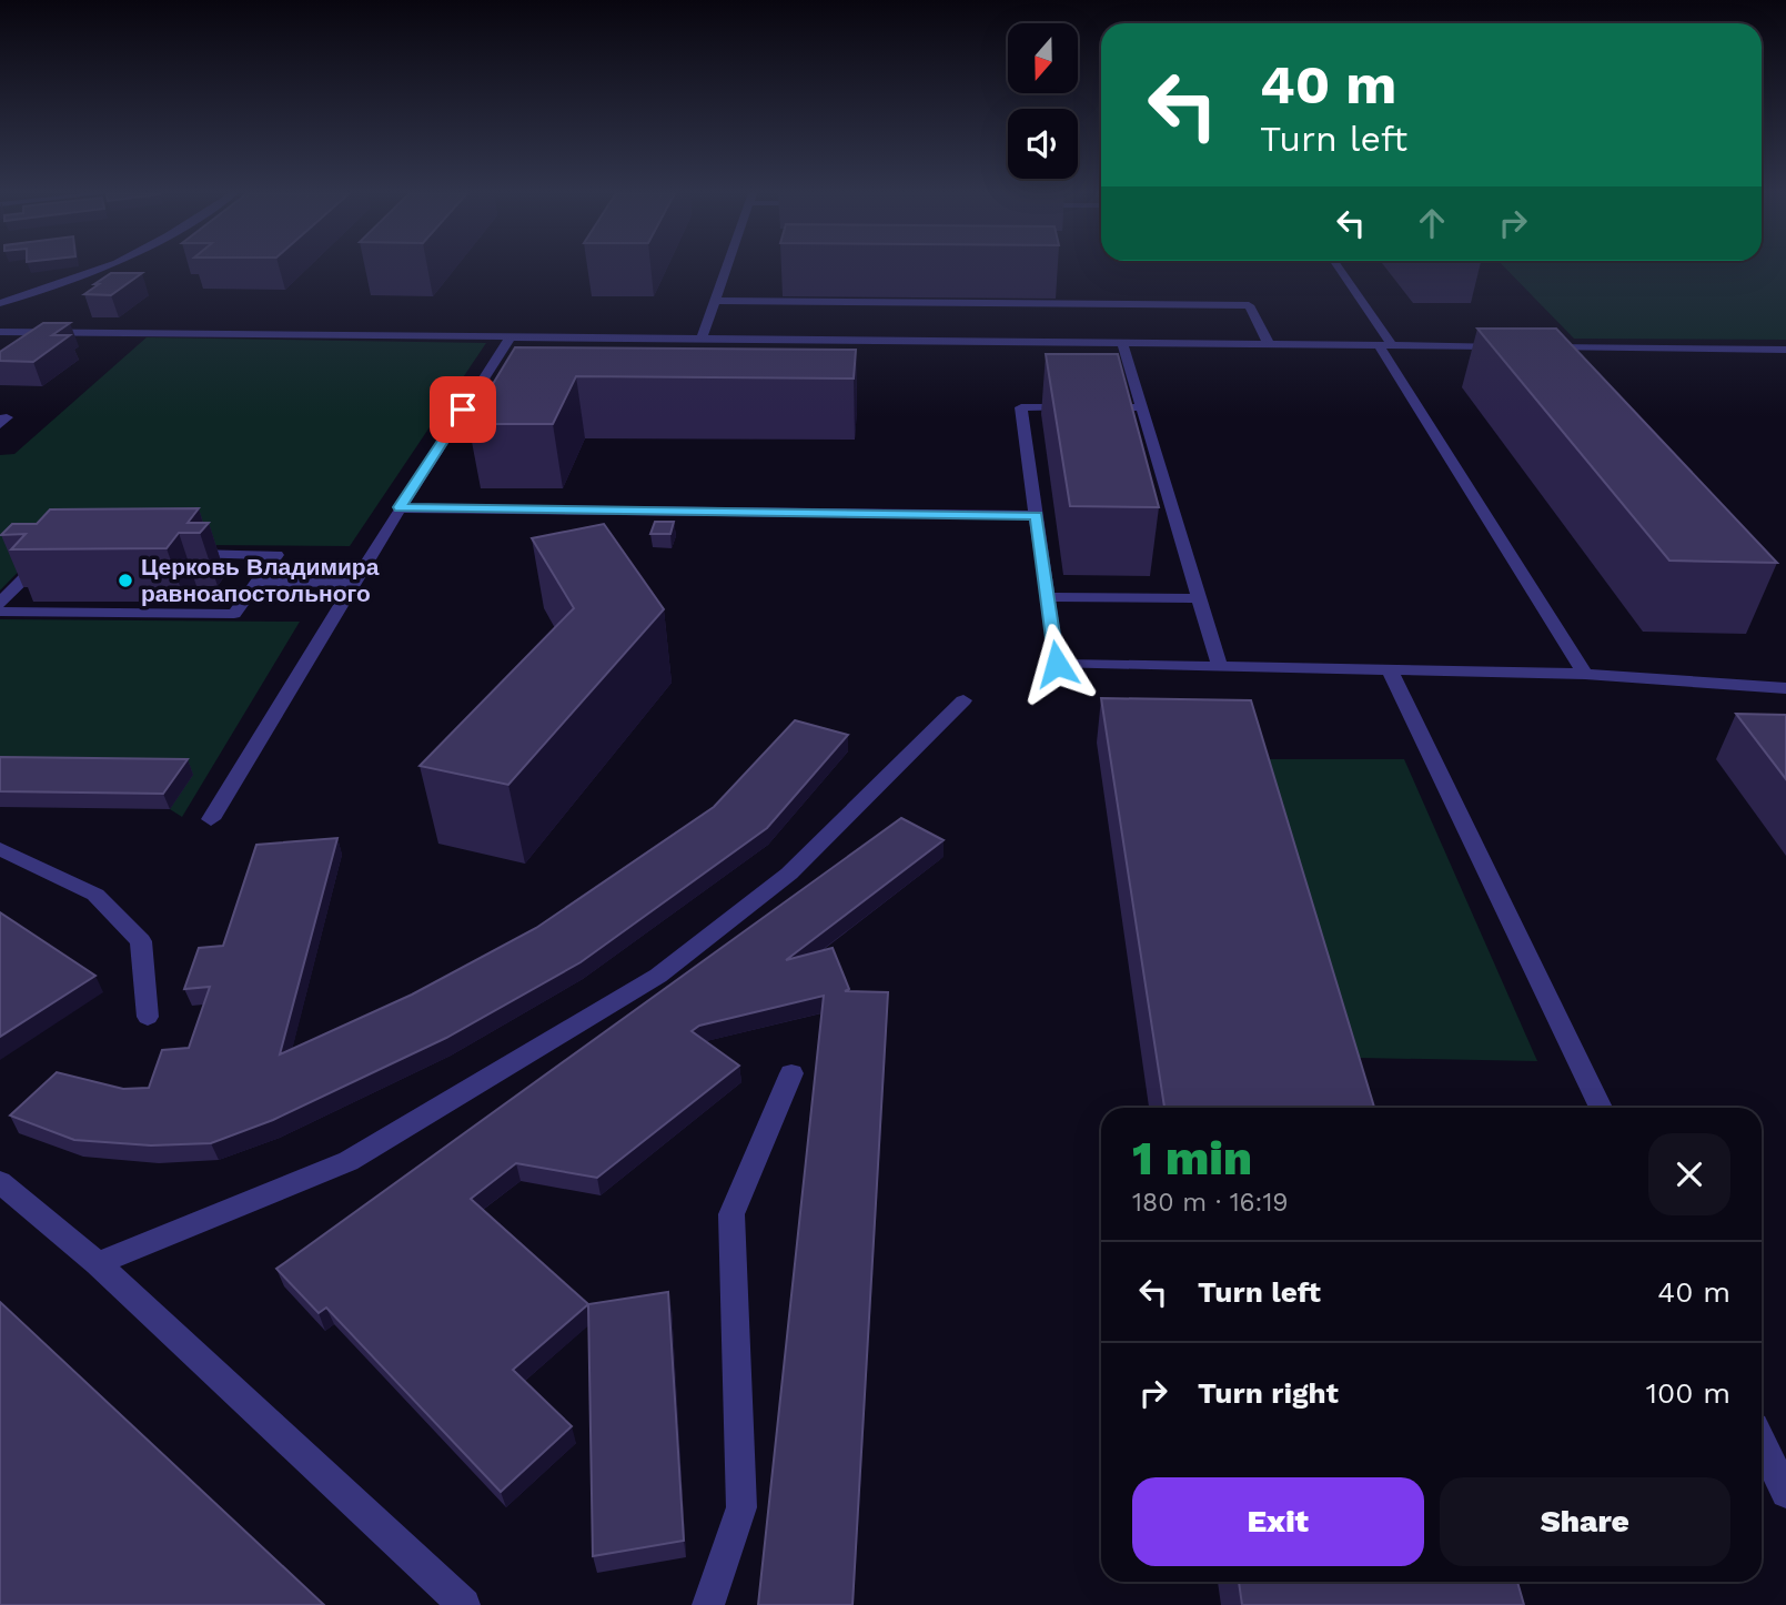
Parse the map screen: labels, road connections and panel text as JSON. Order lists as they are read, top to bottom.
{
  "places": ["Церковь Владимира равноапостольного"],
  "north": "bottom",
  "page": {
    "turn": ["40 m", "Turn left"],
    "heading": ["1 min", "180 m · 16:19"],
    "list": [
      {
        "name": "Turn left",
        "value": "40 m"
      },
      {
        "name": "Turn right",
        "value": "100 m"
      }
    ],
    "buttons": ["Exit", "Share"]
  }
}
